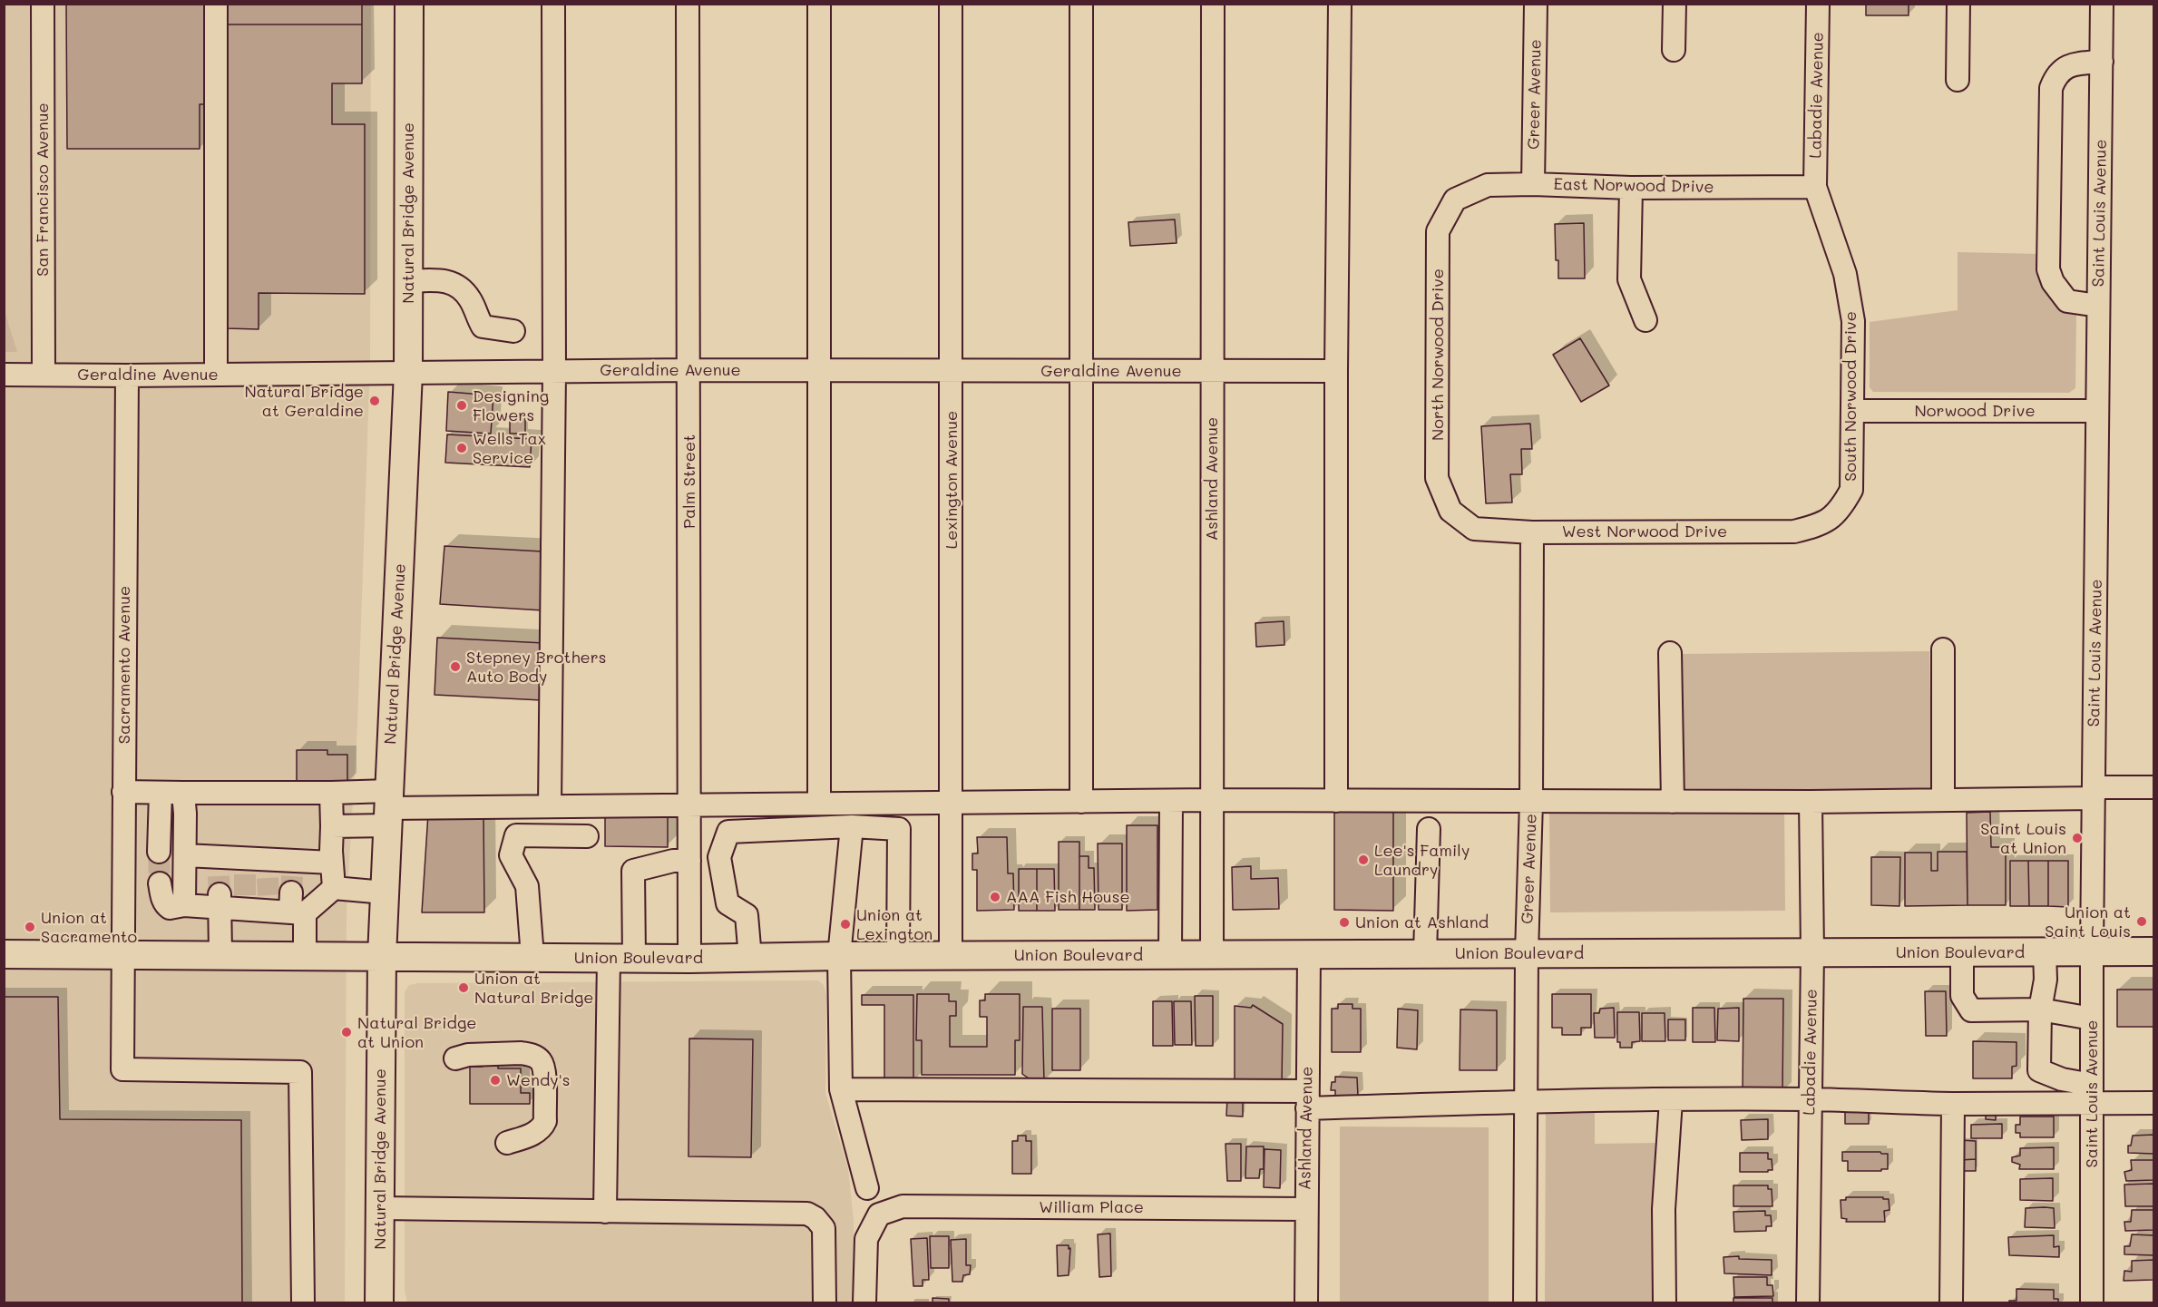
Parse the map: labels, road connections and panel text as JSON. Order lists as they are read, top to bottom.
{
  "streets": {
    "main road": ["Natural Bridge Avenue", "Union Boulevard"],
    "street": [
      "Greer Avenue",
      "Labadie Avenue",
      "East Norwood Drive",
      "San Francisco Avenue",
      "Saint Louis Avenue",
      "North Norwood Drive",
      "Geraldine Avenue",
      "South Norwood Drive",
      "Norwood Drive",
      "Ashland Avenue",
      "Lexington Avenue",
      "Palm Street",
      "West Norwood Drive",
      "Sacramento Avenue",
      "William Place"
    ]
  },
  "crossings": [
    ["Greer Avenue", "East Norwood Drive"],
    ["Greer Avenue", "West Norwood Drive"],
    ["Greer Avenue", "Union Boulevard"],
    ["Labadie Avenue", "East Norwood Drive"],
    ["Labadie Avenue", "South Norwood Drive"],
    ["Labadie Avenue", "Union Boulevard"],
    ["East Norwood Drive", "North Norwood Drive"],
    ["East Norwood Drive", "South Norwood Drive"],
    ["San Francisco Avenue", "Geraldine Avenue"],
    ["Natural Bridge Avenue", "Geraldine Avenue"],
    ["Natural Bridge Avenue", "Union Boulevard"],
    ["Saint Louis Avenue", "Norwood Drive"],
    ["Saint Louis Avenue", "Union Boulevard"],
    ["North Norwood Drive", "West Norwood Drive"],
    ["Geraldine Avenue", "Ashland Avenue"],
    ["Geraldine Avenue", "Lexington Avenue"],
    ["Geraldine Avenue", "Palm Street"],
    ["Geraldine Avenue", "Sacramento Avenue"],
    ["South Norwood Drive", "Norwood Drive"],
    ["South Norwood Drive", "West Norwood Drive"],
    ["Ashland Avenue", "Union Boulevard"],
    ["Ashland Avenue", "William Place"],
    ["Lexington Avenue", "Union Boulevard"],
    ["Palm Street", "Union Boulevard"],
    ["Sacramento Avenue", "Union Boulevard"]
  ],
  "places": [
    "Natural Bridge at Geraldine",
    "Designing Flowers",
    "Wells Tax Service",
    "Stepney Brothers Auto Body",
    "Saint Louis at Union",
    "Lee's Family Laundry",
    "AAA Fish House",
    "Union at Saint Louis",
    "Union at Ashland",
    "Union at Lexington",
    "Union at Sacramento",
    "Union at Natural Bridge",
    "Natural Bridge at Union",
    "Wendy's"
  ]
}
